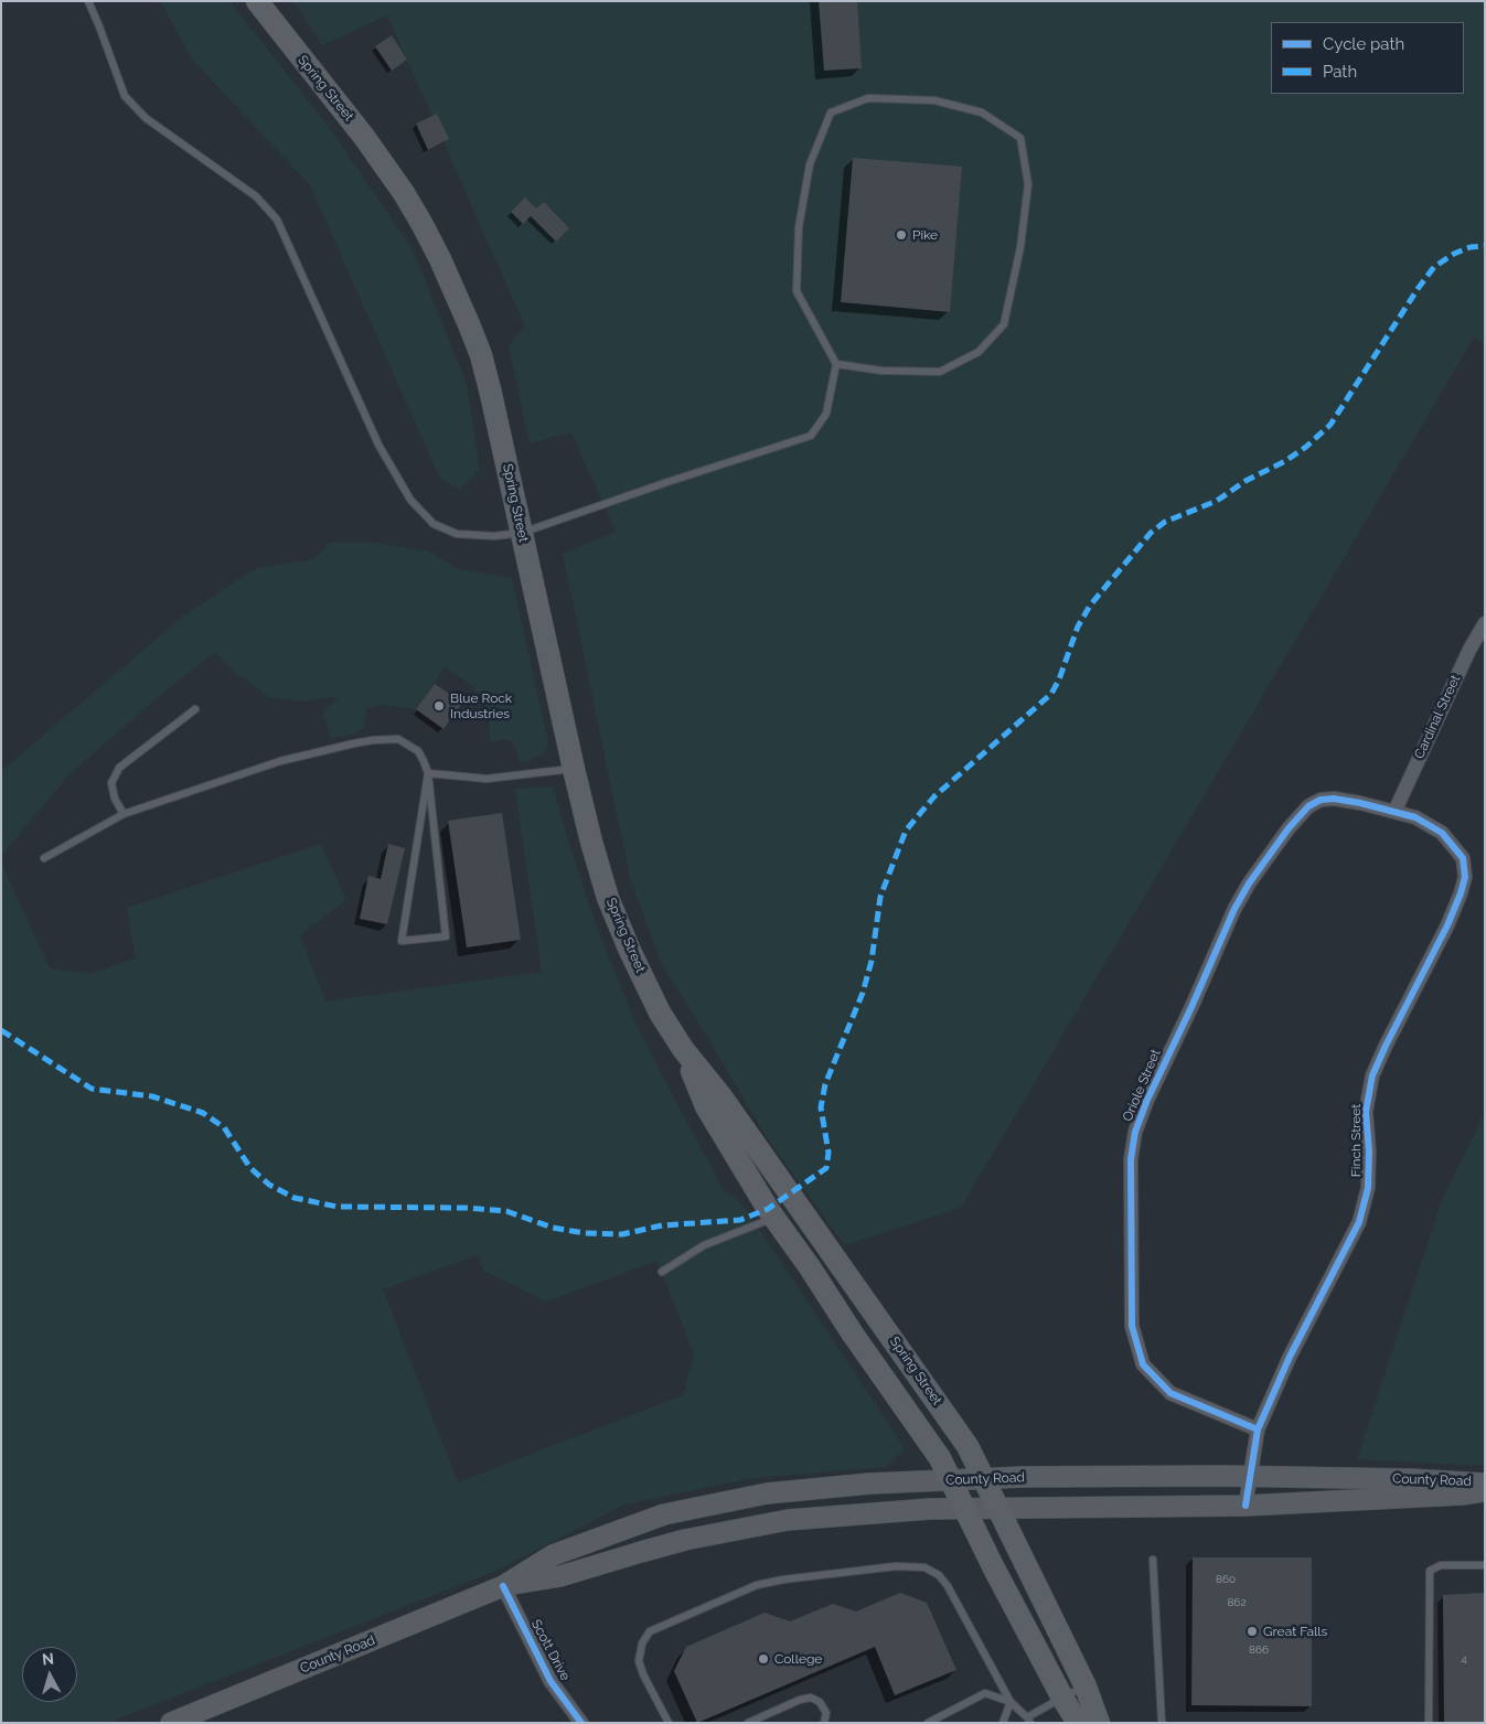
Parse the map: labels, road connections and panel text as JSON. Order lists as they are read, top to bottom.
{
  "streets": {
    "main road": ["Spring Street", "County Road"],
    "street": [
      "Cardinal Street",
      "Oriole Street",
      "Finch Street",
      "Scott Drive"
    ]
  },
  "crossings": [
    ["Spring Street", "County Road"],
    ["Cardinal Street", "Oriole Street"],
    ["Cardinal Street", "Finch Street"],
    ["Oriole Street", "Finch Street"],
    ["Finch Street", "County Road"],
    ["County Road", "Scott Drive"]
  ],
  "places": [
    "Pike",
    "Blue Rock Industries",
    "Great Falls",
    "College"
  ],
  "house_numbers": [
    "860",
    "862",
    "866",
    "4"
  ],
  "legend": ["Cycle path", "Path"],
  "north": "top"
}
